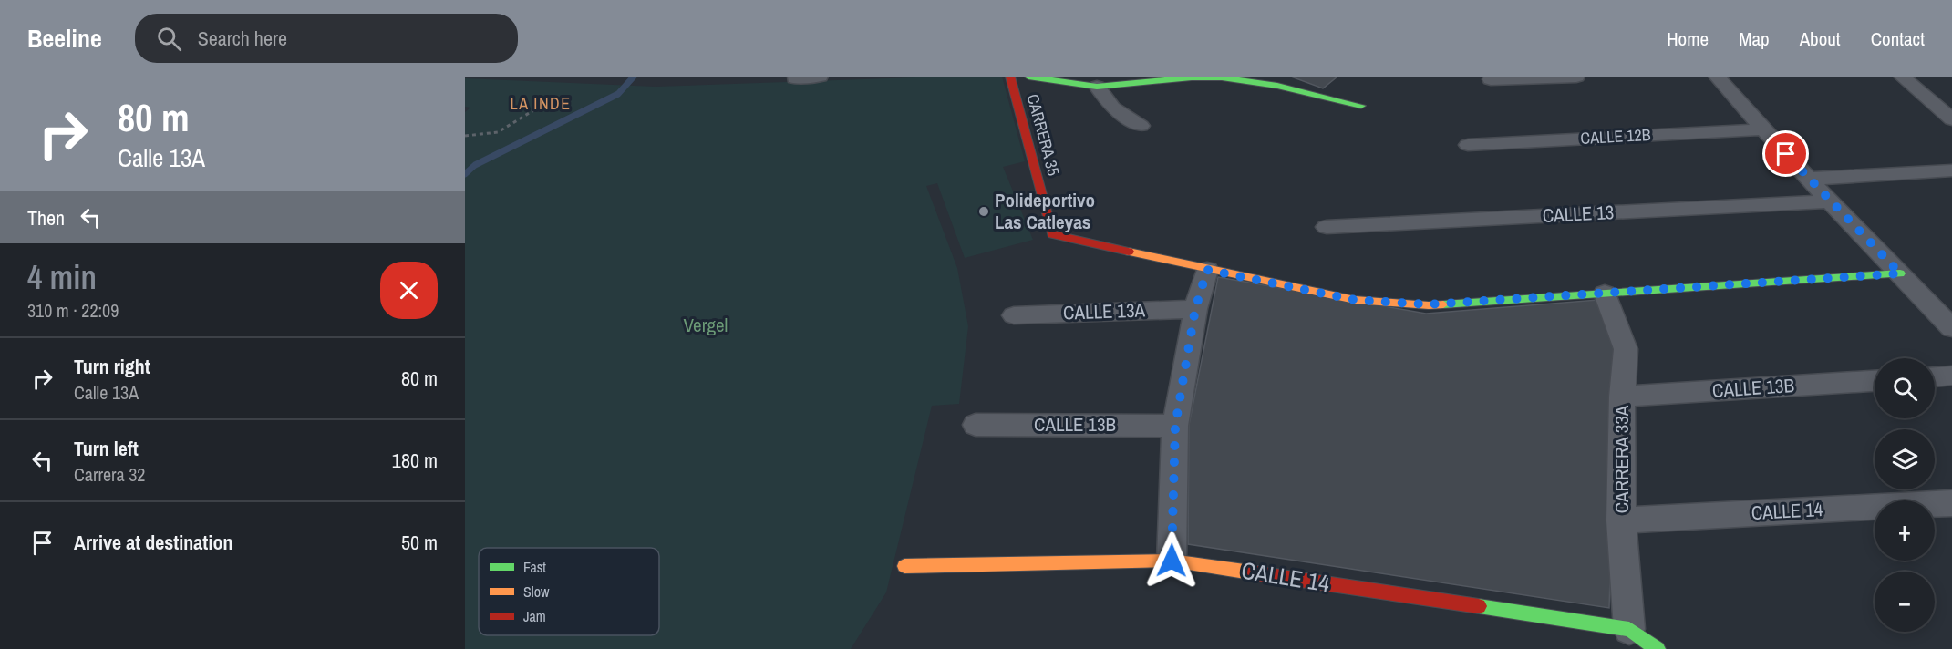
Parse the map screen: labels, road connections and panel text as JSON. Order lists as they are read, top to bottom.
{
  "streets": {
    "street": [
      "CARRERA 35",
      "CALLE 12B",
      "CALLE 13",
      "CALLE 13A",
      "CALLE 13B",
      "CARRERA 33A",
      "CALLE 14"
    ]
  },
  "crossings": [
    ["CALLE 13B", "CARRERA 33A"],
    ["CARRERA 33A", "CALLE 14"]
  ],
  "districts": ["LA INDE"],
  "parks": ["Vergel"],
  "places": ["Polideportivo Las Catleyas"],
  "legend": ["Fast", "Slow", "Jam"],
  "page": {
    "header": "Beeline",
    "search": "Search here",
    "nav": [
      "Home",
      "Map",
      "About",
      "Contact"
    ],
    "turn": ["80 m", "Calle 13A"],
    "then": "Then",
    "heading": ["4 min", "310 m · 22:09"],
    "list": [
      {
        "name": "Turn right",
        "note": "Calle 13A",
        "value": "80 m"
      },
      {
        "name": "Turn left",
        "note": "Carrera 32",
        "value": "180 m"
      },
      {
        "name": "Arrive at destination",
        "value": "50 m"
      }
    ],
    "map_buttons": ["+", "−"]
  }
}
